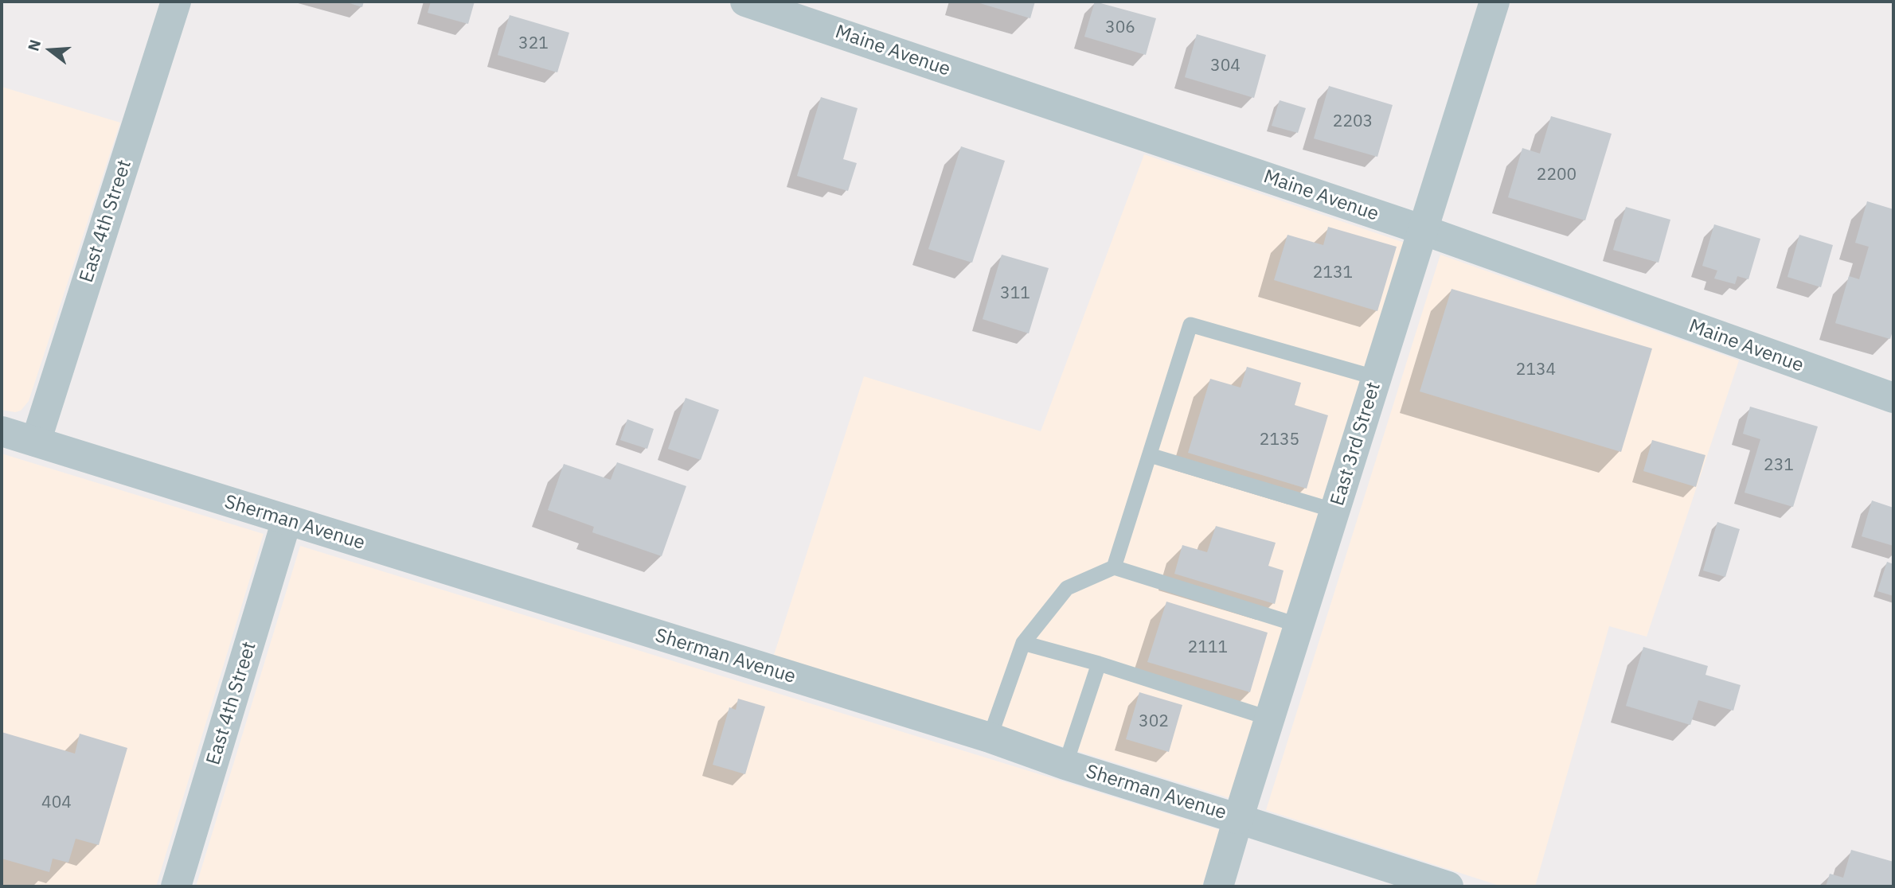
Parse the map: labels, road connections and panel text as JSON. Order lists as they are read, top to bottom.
{
  "streets": {
    "street": [
      "Maine Avenue",
      "East 4th Street",
      "East 3rd Street",
      "Sherman Avenue"
    ]
  },
  "crossings": [
    ["Maine Avenue", "East 3rd Street"],
    ["East 4th Street", "Sherman Avenue"],
    ["East 3rd Street", "Sherman Avenue"]
  ],
  "house_numbers": [
    "306",
    "321",
    "304",
    "2203",
    "2200",
    "2131",
    "311",
    "2134",
    "2135",
    "231",
    "2111",
    "302",
    "404"
  ],
  "north": "left"
}
